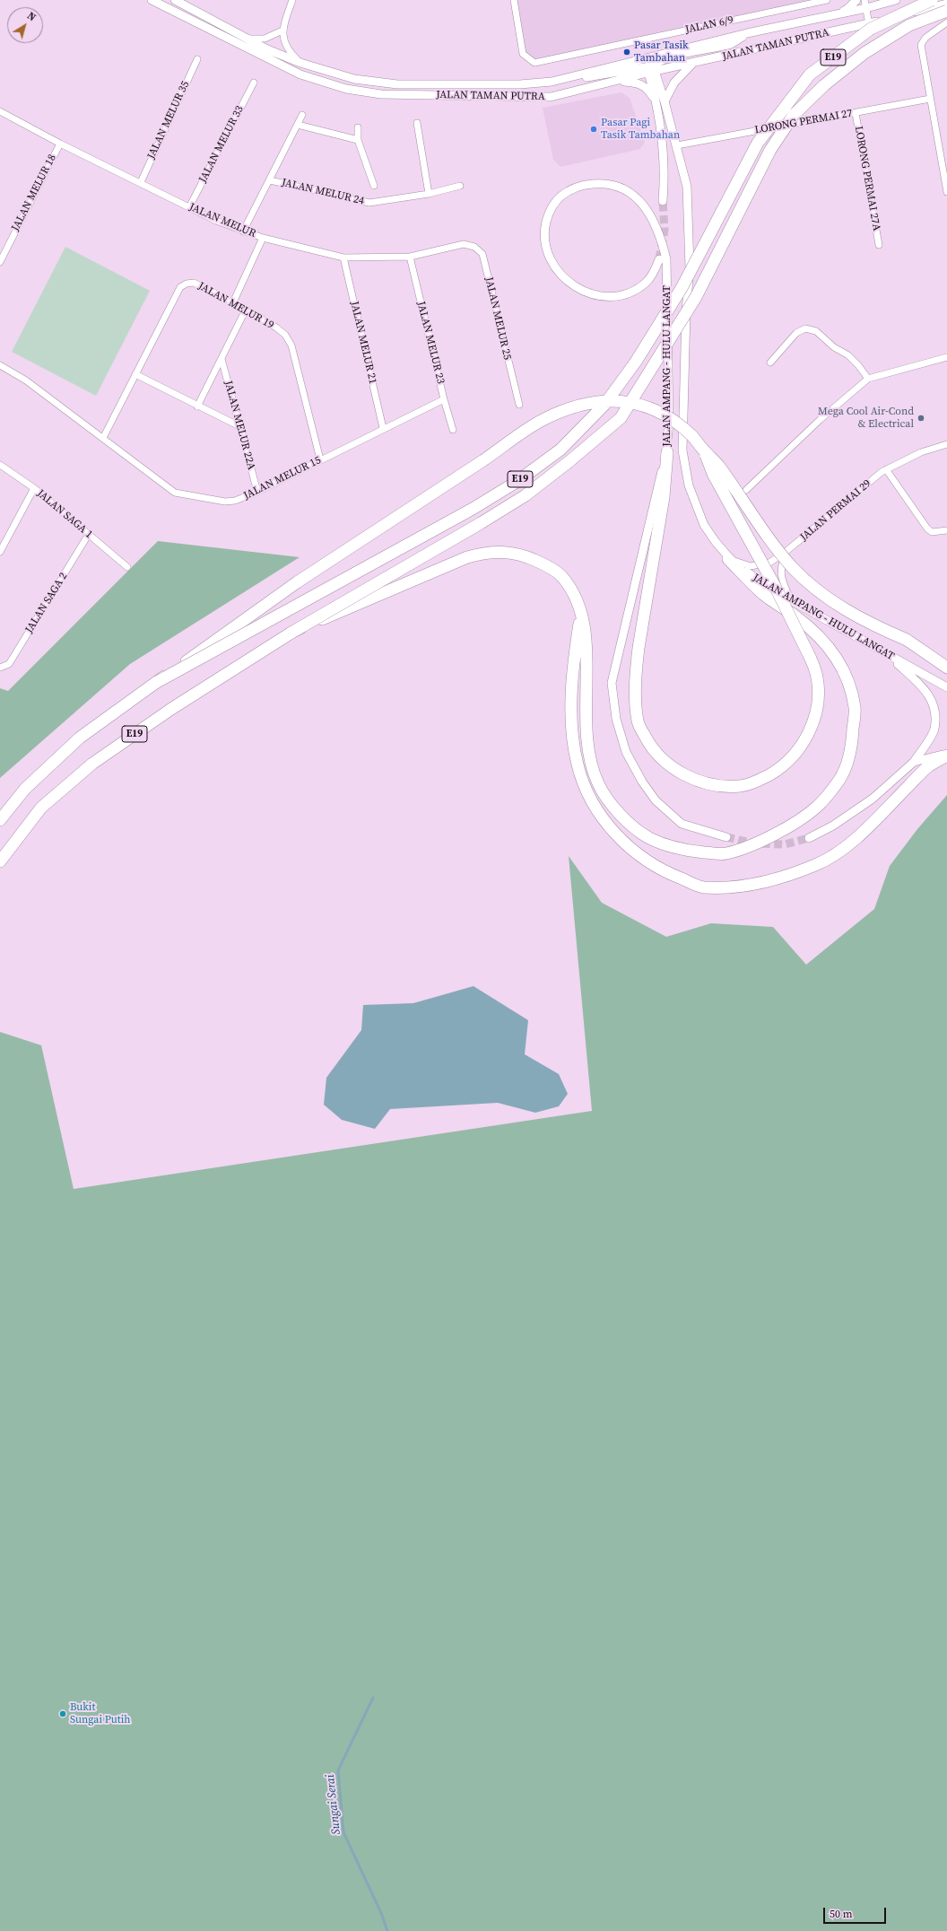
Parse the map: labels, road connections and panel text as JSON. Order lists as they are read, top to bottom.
{
  "streets": {
    "highway": ["E19"],
    "street": [
      "JALAN 6/9",
      "JALAN TAMAN PUTRA",
      "JALAN MELUR 35",
      "LORONG PERMAI 27",
      "JALAN MELUR 33",
      "LORONG PERMAI 27A",
      "JALAN MELUR 24",
      "JALAN MELUR 18",
      "JALAN MELUR",
      "JALAN MELUR 19",
      "JALAN MELUR 25",
      "JALAN MELUR 21",
      "JALAN MELUR 23",
      "JALAN AMPANG - HULU LANGAT",
      "JALAN MELUR 22A",
      "JALAN MELUR 15",
      "JALAN PERMAI 29",
      "JALAN SAGA 1",
      "JALAN SAGA 2"
    ]
  },
  "crossings": [
    ["JALAN TAMAN PUTRA", "JALAN AMPANG - HULU LANGAT"],
    ["JALAN MELUR 35", "JALAN MELUR"],
    ["LORONG PERMAI 27", "LORONG PERMAI 27A"],
    ["LORONG PERMAI 27", "JALAN AMPANG - HULU LANGAT"],
    ["JALAN MELUR 33", "JALAN MELUR"],
    ["JALAN MELUR 18", "JALAN MELUR"],
    ["JALAN MELUR", "JALAN MELUR 25"],
    ["JALAN MELUR", "JALAN MELUR 21"],
    ["JALAN MELUR", "JALAN MELUR 23"],
    ["JALAN MELUR 19", "JALAN MELUR 15"],
    ["JALAN MELUR 21", "JALAN MELUR 15"],
    ["JALAN MELUR 23", "JALAN MELUR 15"],
    ["JALAN AMPANG - HULU LANGAT", "JALAN PERMAI 29"],
    ["JALAN MELUR 22A", "JALAN MELUR 15"],
    ["JALAN SAGA 1", "JALAN SAGA 2"]
  ],
  "water": ["Sungai Serai"],
  "places": [
    "Pasar Tasik Tambahan",
    "Pasar Pagi Tasik Tambahan",
    "Mega Cool Air-Cond & Electrical",
    "Bukit Sungai Putih"
  ],
  "scale_bar": "50 m",
  "north": "top right"
}
